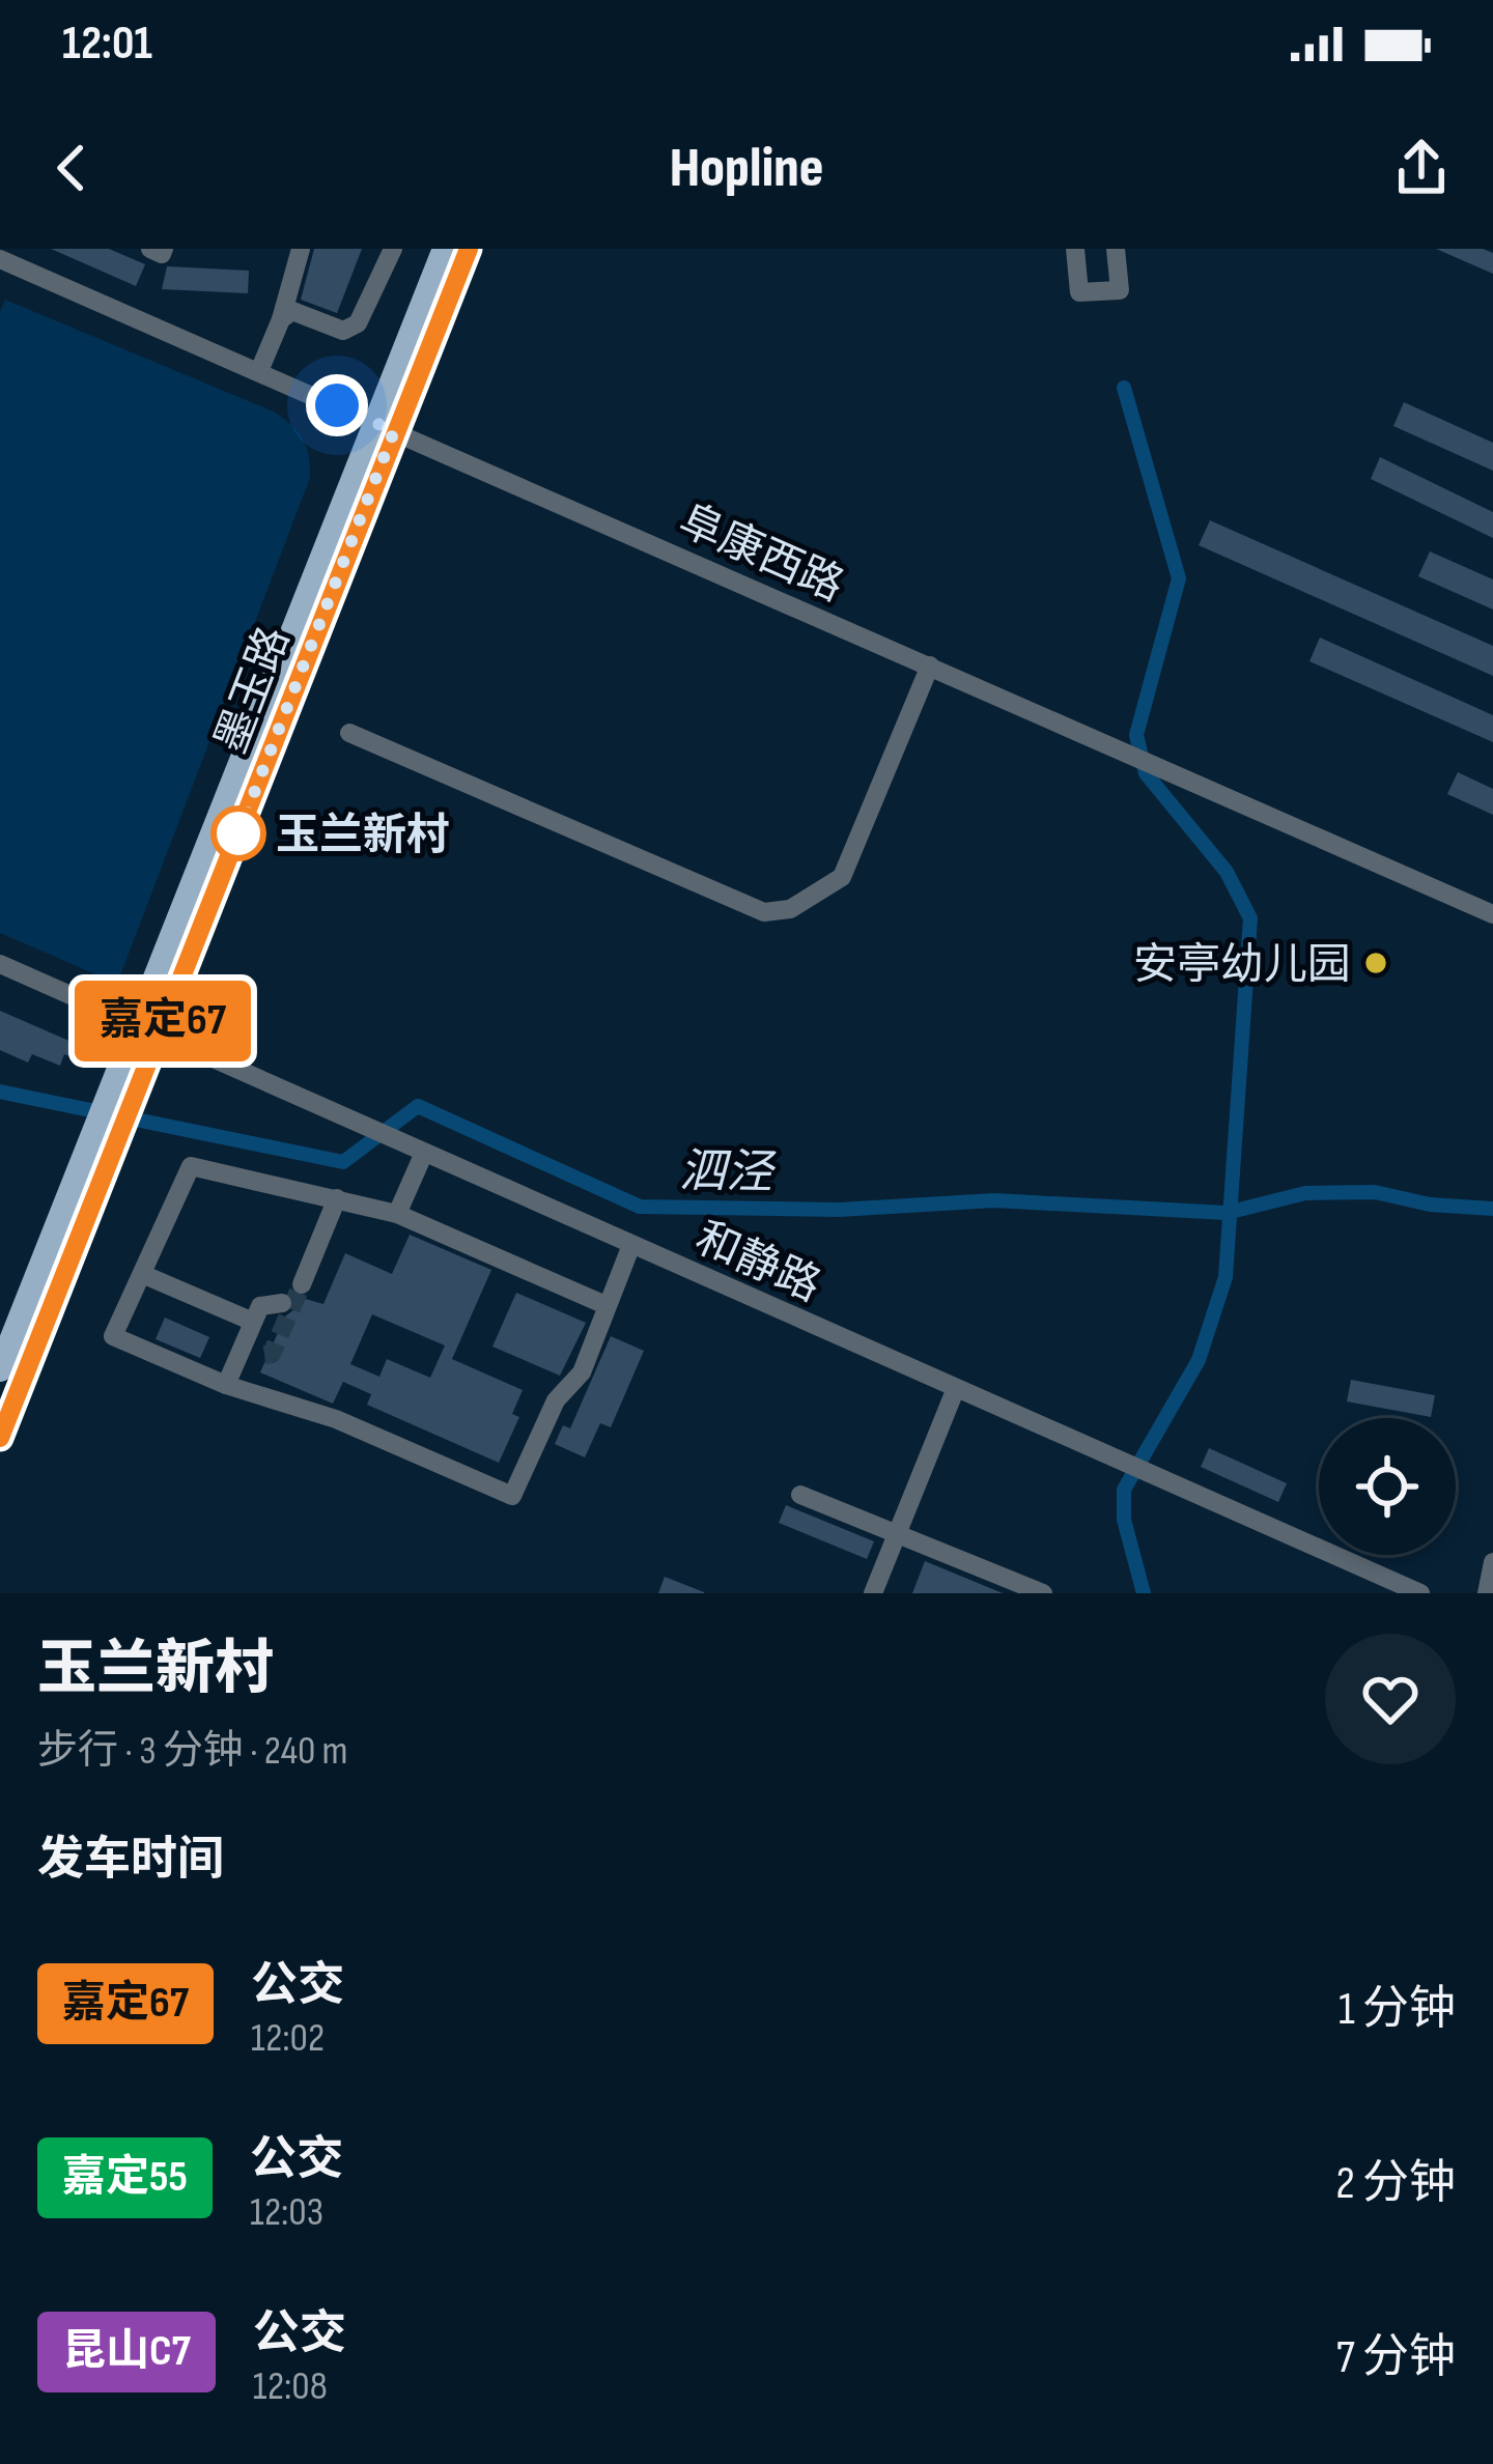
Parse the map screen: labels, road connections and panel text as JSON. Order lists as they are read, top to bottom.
{
  "streets": {
    "main road": ["墨玉路"],
    "street": ["阜康西路", "和静路"]
  },
  "crossings": [
    ["阜康西路", "墨玉路"],
    ["墨玉路", "和静路"]
  ],
  "water": ["泗泾"],
  "places": ["玉兰新村", "安亭幼儿园"],
  "lines": ["bus line 嘉定67"],
  "page": {
    "status": "12:01",
    "header": "Hopline",
    "on_map": "嘉定67",
    "heading": [
      ["玉兰新村", "步行 · 3 分钟 · 240 m"],
      "发车时间"
    ],
    "list": [
      {
        "mark": "嘉定67",
        "name": "公交",
        "note": "12:02",
        "value": "1 分钟"
      },
      {
        "mark": "嘉定55",
        "name": "公交",
        "note": "12:03",
        "value": "2 分钟"
      },
      {
        "mark": "昆山C7",
        "name": "公交",
        "note": "12:08",
        "value": "7 分钟"
      }
    ]
  }
}
